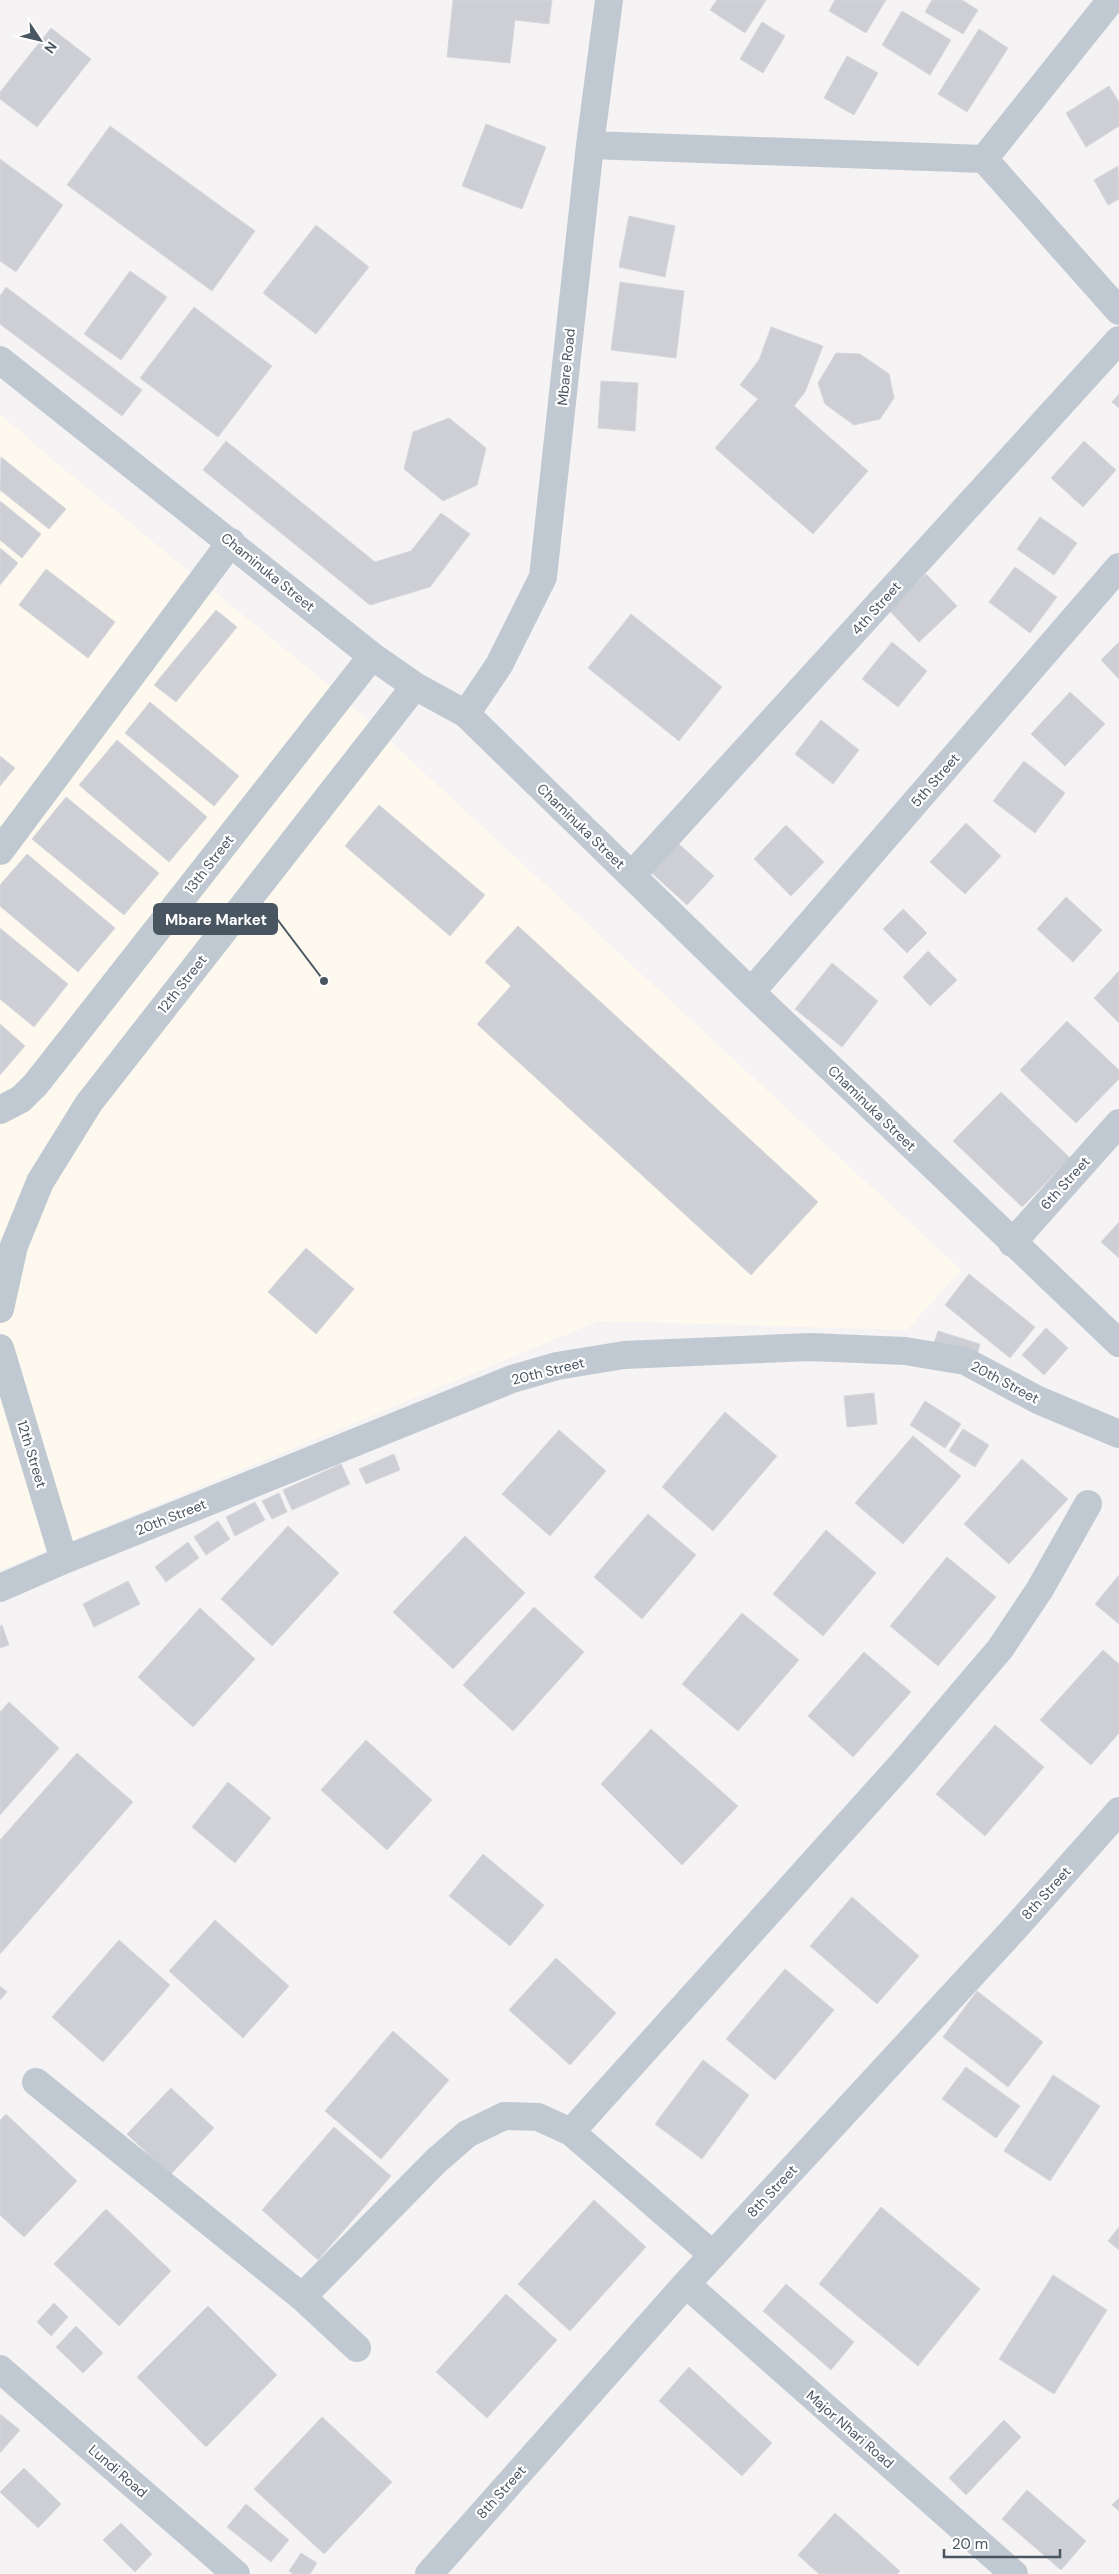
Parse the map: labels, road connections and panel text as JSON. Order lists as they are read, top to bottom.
{
  "streets": {
    "street": [
      "Mbare Road",
      "Chaminuka Street",
      "4th Street",
      "5th Street",
      "13th Street",
      "12th Street",
      "6th Street",
      "20th Street",
      "8th Street",
      "Major Nhari Road",
      "Lundi Road"
    ]
  },
  "crossings": [
    ["Mbare Road", "Chaminuka Street"],
    ["Chaminuka Street", "4th Street"],
    ["Chaminuka Street", "5th Street"],
    ["Chaminuka Street", "13th Street"],
    ["Chaminuka Street", "12th Street"],
    ["Chaminuka Street", "6th Street"],
    ["12th Street", "20th Street"],
    ["8th Street", "Major Nhari Road"]
  ],
  "places": ["Mbare Market"],
  "scale_bar": "20 m",
  "north": "bottom right"
}
